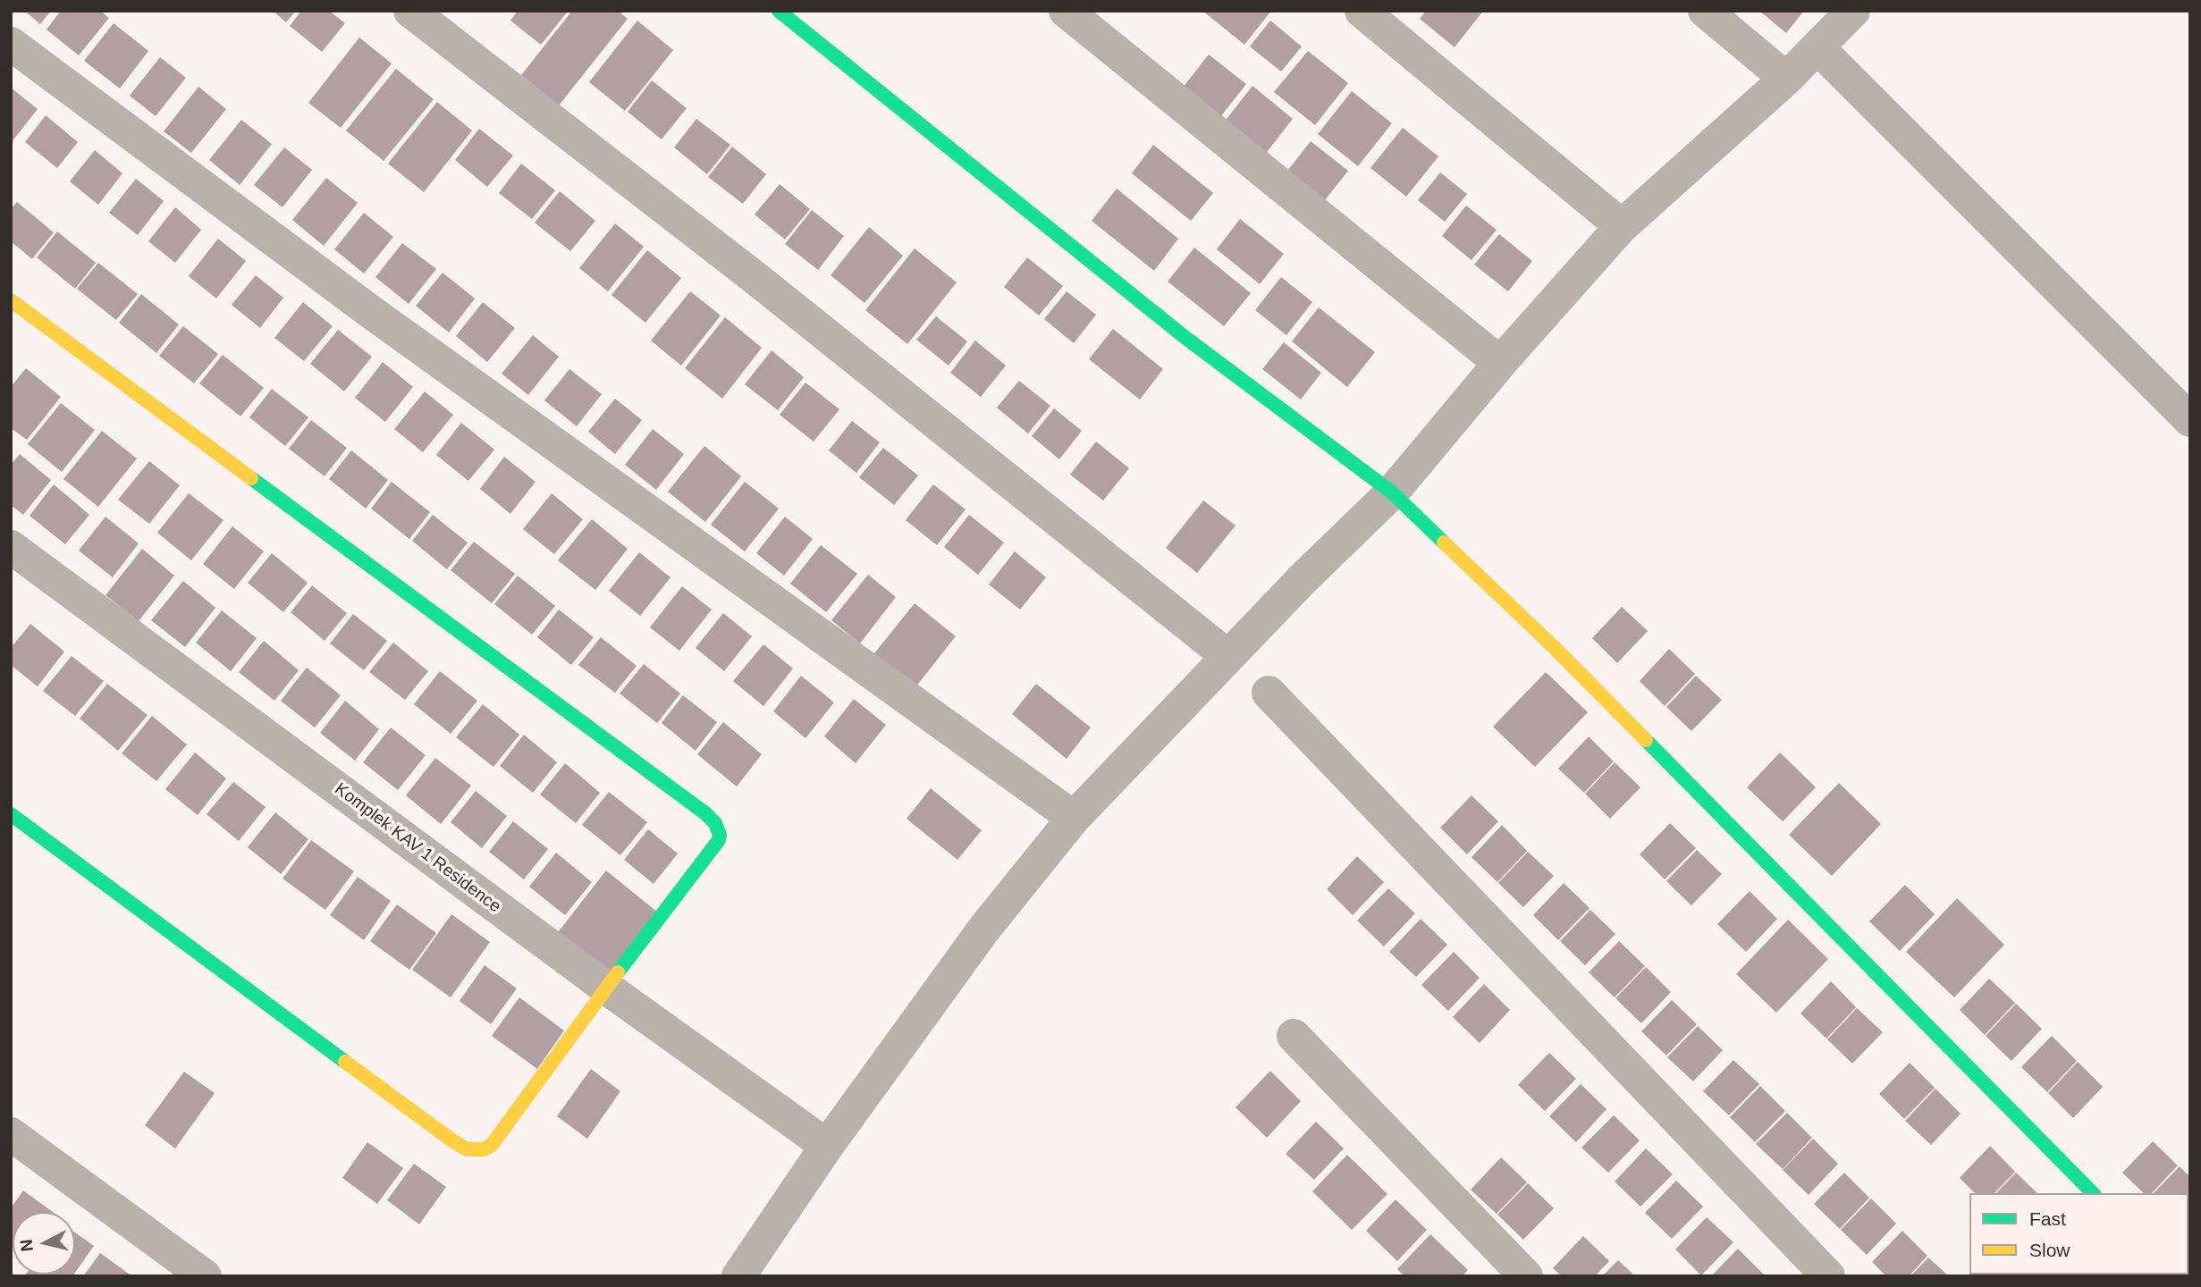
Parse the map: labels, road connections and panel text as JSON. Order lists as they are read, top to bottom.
{
  "streets": {
    "street": ["Komplek KAV 1 Residence"]
  },
  "legend": ["Fast", "Slow"],
  "north": "left"
}
